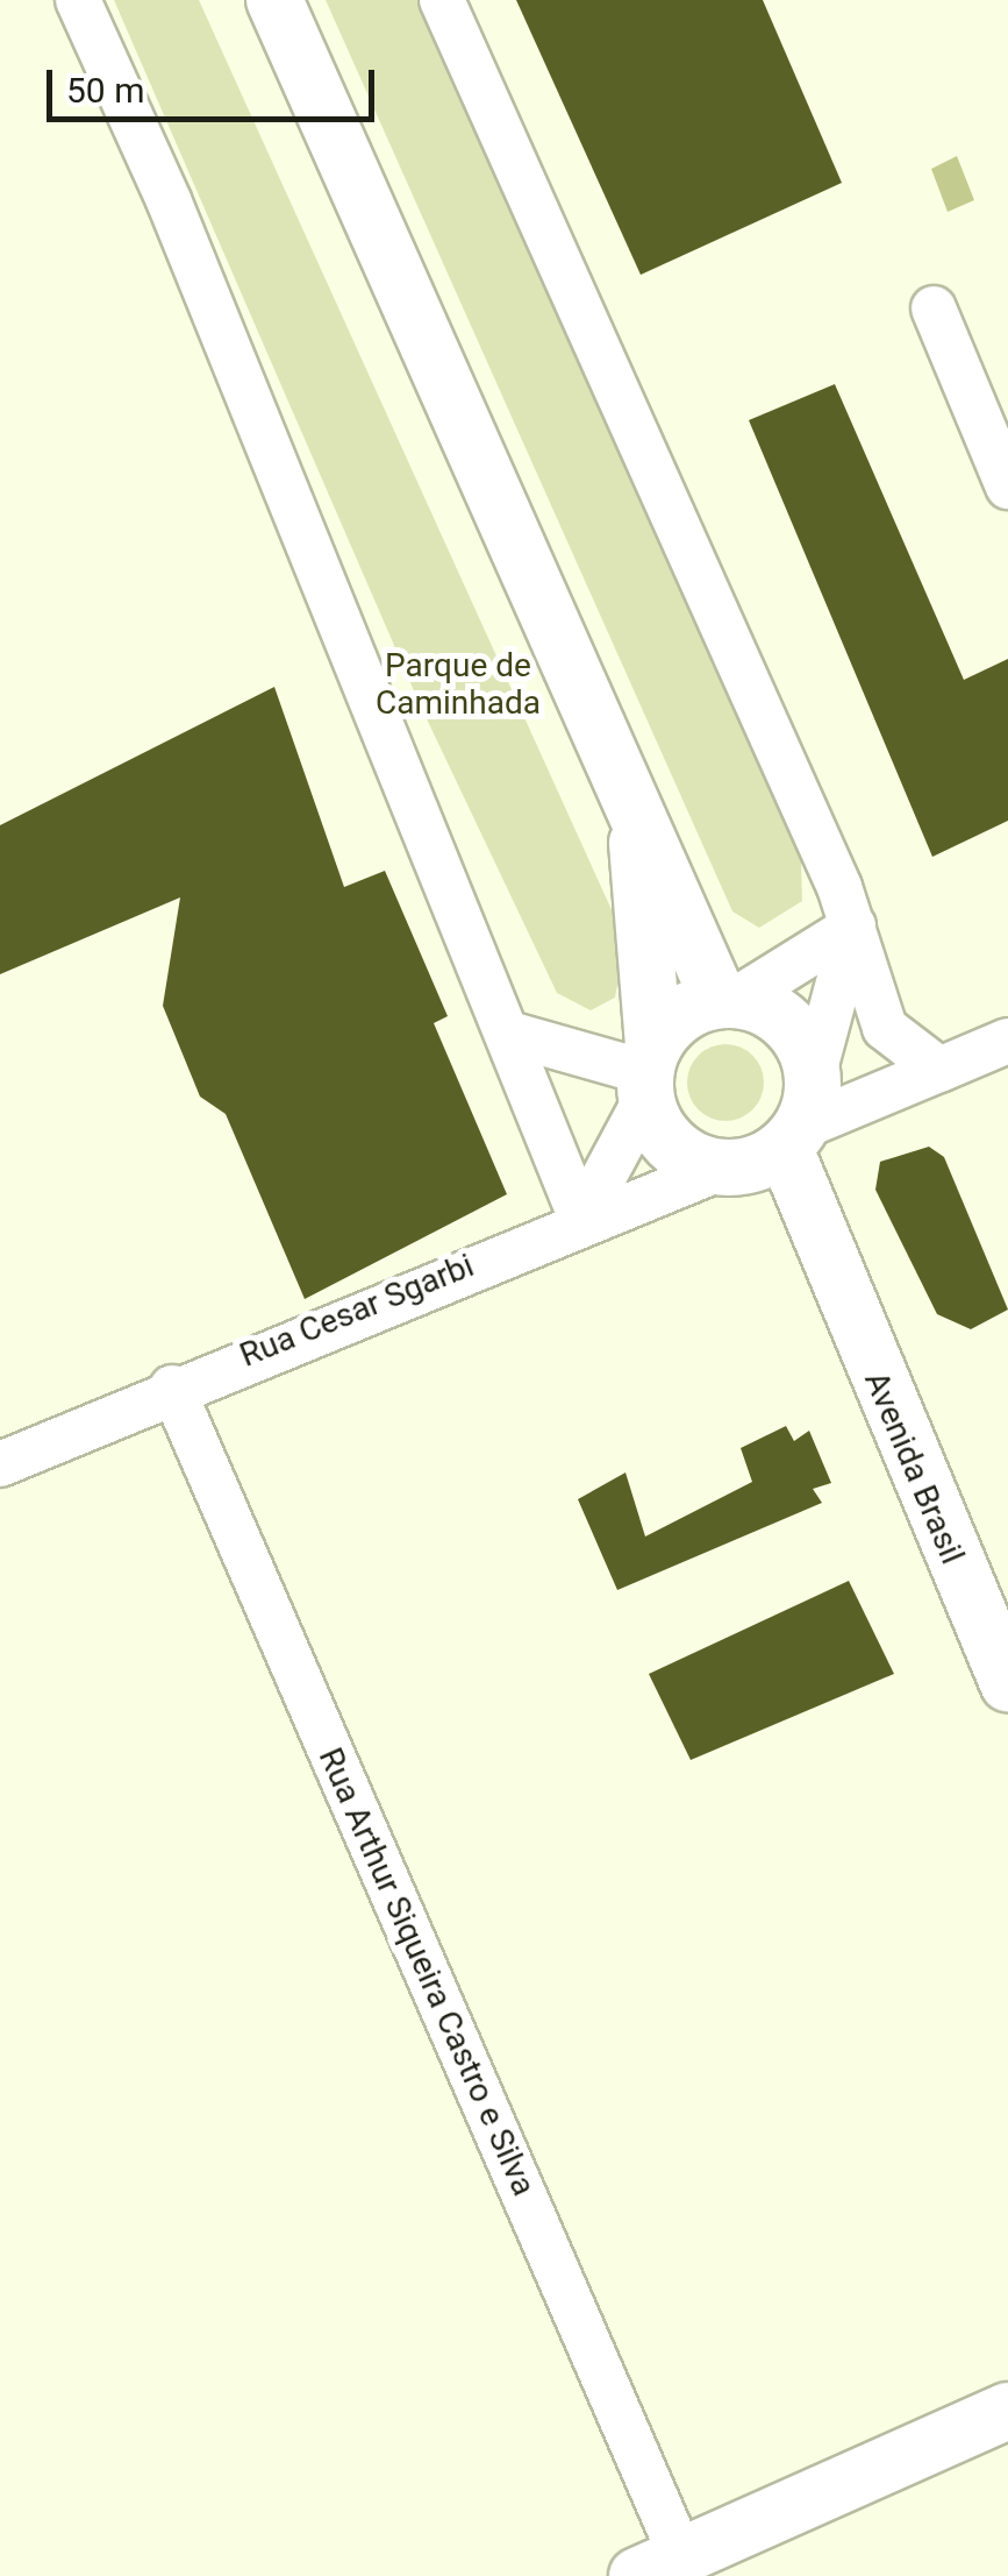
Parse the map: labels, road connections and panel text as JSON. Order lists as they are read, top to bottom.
{
  "streets": {
    "main road": ["Avenida Brasil"],
    "street": ["Rua Cesar Sgarbi", "Rua Arthur Siqueira Castro e Silva"]
  },
  "crossings": [
    ["Rua Cesar Sgarbi", "Avenida Brasil"],
    ["Rua Cesar Sgarbi", "Rua Arthur Siqueira Castro e Silva"]
  ],
  "parks": ["Parque de Caminhada"],
  "scale_bar": "50 m"
}
